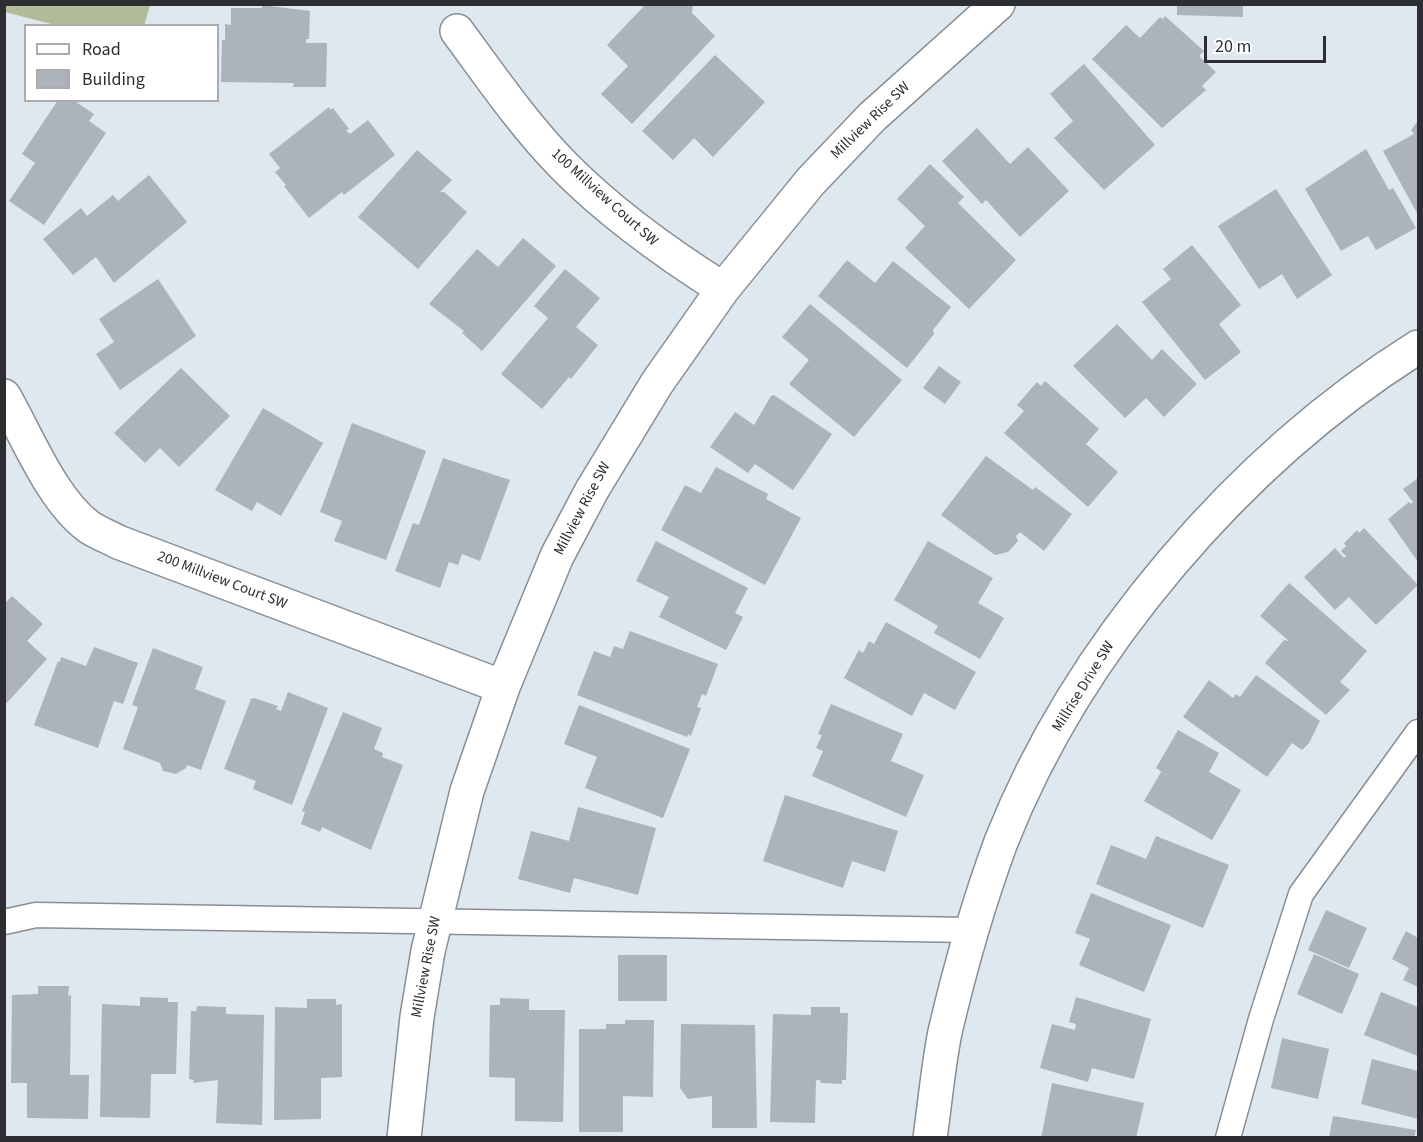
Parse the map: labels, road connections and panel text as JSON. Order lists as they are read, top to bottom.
{
  "streets": {
    "street": [
      "Millview Rise SW",
      "100 Millview Court SW",
      "200 Millview Court SW",
      "Millrise Drive SW"
    ]
  },
  "crossings": [
    ["Millview Rise SW", "100 Millview Court SW"],
    ["Millview Rise SW", "200 Millview Court SW"]
  ],
  "legend": ["Road", "Building"],
  "scale_bar": "20 m"
}
